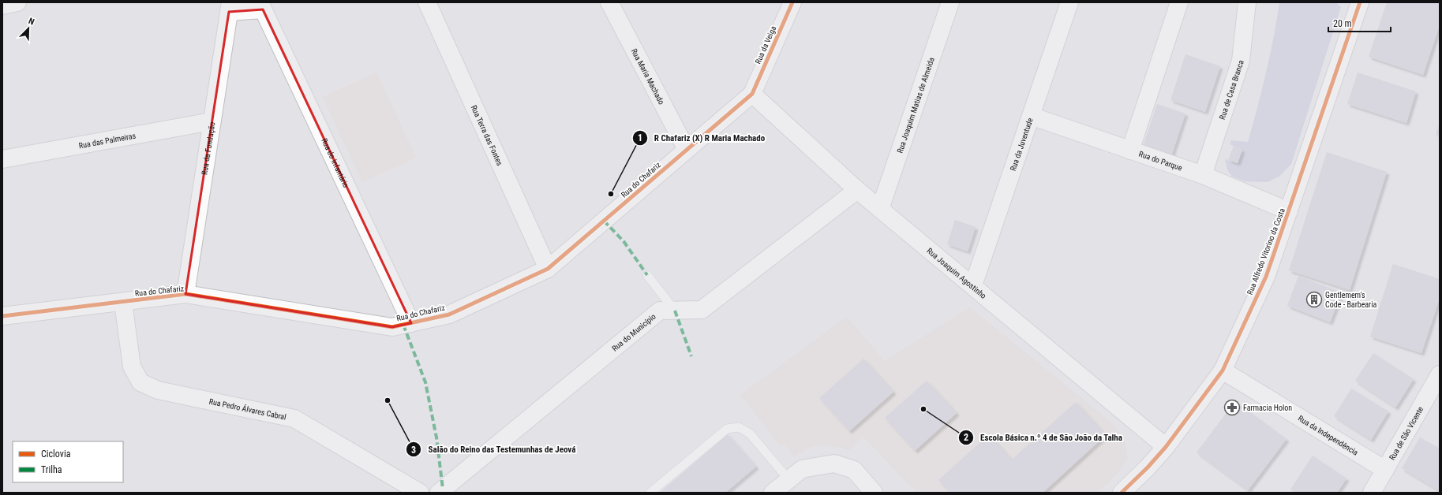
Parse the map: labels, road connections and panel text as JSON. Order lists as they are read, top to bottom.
{
  "streets": {
    "street": [
      "Rua da Veiga",
      "Rua Maria Machado",
      "Rua de Casa Branca",
      "Rua Joaquim Matias de Almeida",
      "Rua Terra das Fontes",
      "Rua das Palmeiras",
      "Rua da Juventude",
      "Rua da Fundação",
      "Rua do Parque",
      "Rua do Infantário",
      "Rua do Chafariz",
      "Rua Alfredo Vitorino da Costa",
      "Rua Joaquim Agostinho",
      "Rua do Município",
      "Rua Pedro Álvares Cabral",
      "Rua de São Vicente",
      "Rua da Independência"
    ]
  },
  "crossings": [
    ["Rua da Veiga", "Rua do Chafariz"],
    ["Rua da Veiga", "Rua Joaquim Agostinho"],
    ["Rua Maria Machado", "Rua do Chafariz"],
    ["Rua de Casa Branca", "Rua do Parque"],
    ["Rua Joaquim Matias de Almeida", "Rua Joaquim Agostinho"],
    ["Rua Terra das Fontes", "Rua do Chafariz"],
    ["Rua das Palmeiras", "Rua da Fundação"],
    ["Rua da Juventude", "Rua do Parque"],
    ["Rua da Juventude", "Rua Joaquim Agostinho"],
    ["Rua da Fundação", "Rua do Chafariz"],
    ["Rua do Parque", "Rua Alfredo Vitorino da Costa"],
    ["Rua do Infantário", "Rua do Chafariz"],
    ["Rua do Chafariz", "Rua Joaquim Agostinho"],
    ["Rua do Chafariz", "Rua Pedro Álvares Cabral"],
    ["Rua Alfredo Vitorino da Costa", "Rua Joaquim Agostinho"],
    ["Rua Alfredo Vitorino da Costa", "Rua da Independência"],
    ["Rua Joaquim Agostinho", "Rua do Município"],
    ["Rua de São Vicente", "Rua da Independência"]
  ],
  "places": {
    "other": ["R Chafariz (X) R Maria Machado", "Salão do Reino das Testemunhas de Jeová", "Escola Básica n.º 4 de São João da Talha"],
    "building": ["Gentlemem's Code - Barbearia"],
    "pharmacy": ["Farmacia Holon"]
  },
  "legend": ["Ciclovia", "Trilha"],
  "scale_bar": "20 m",
  "north": "top right"
}
